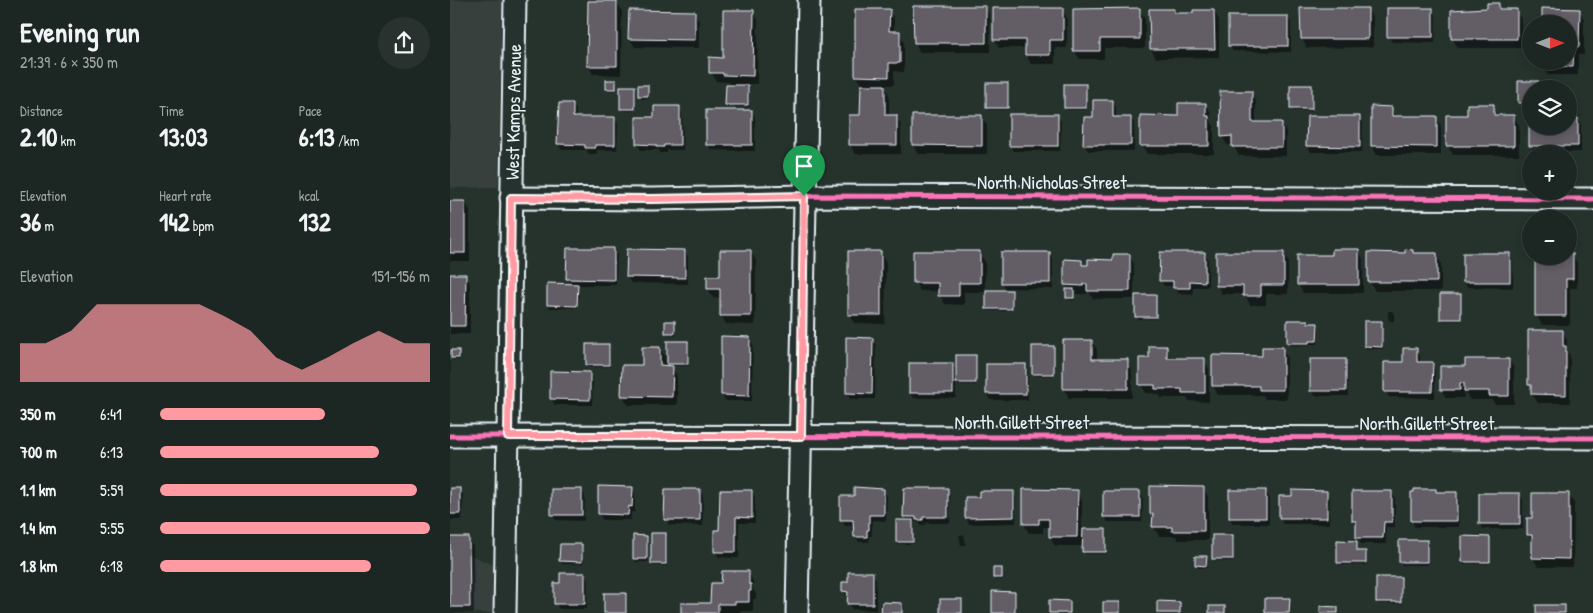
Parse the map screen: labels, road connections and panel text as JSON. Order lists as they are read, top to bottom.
{
  "streets": {
    "street": ["West Kamps Avenue", "North Nicholas Street", "North Gillett Street"]
  },
  "crossings": [
    ["West Kamps Avenue", "North Nicholas Street"],
    ["West Kamps Avenue", "North Gillett Street"]
  ],
  "north": "right",
  "page": {
    "heading": ["Evening run", "21:39 · 6 × 350 m"],
    "map_buttons": ["+", "−"],
    "stats": [
      ["Distance", "2.10 km"],
      ["Time", "13:03"],
      ["Pace", "6:13 /km"],
      ["Elevation", "36 m"],
      ["Heart rate", "142 bpm"],
      ["kcal", "132"]
    ],
    "chart": ["Elevation", "151–156 m"],
    "list": [
      {
        "name": "350 m",
        "note": "6:41"
      },
      {
        "name": "700 m",
        "note": "6:13"
      },
      {
        "name": "1.1 km",
        "note": "5:59"
      },
      {
        "name": "1.4 km",
        "note": "5:55"
      },
      {
        "name": "1.8 km",
        "note": "6:18"
      }
    ]
  }
}
